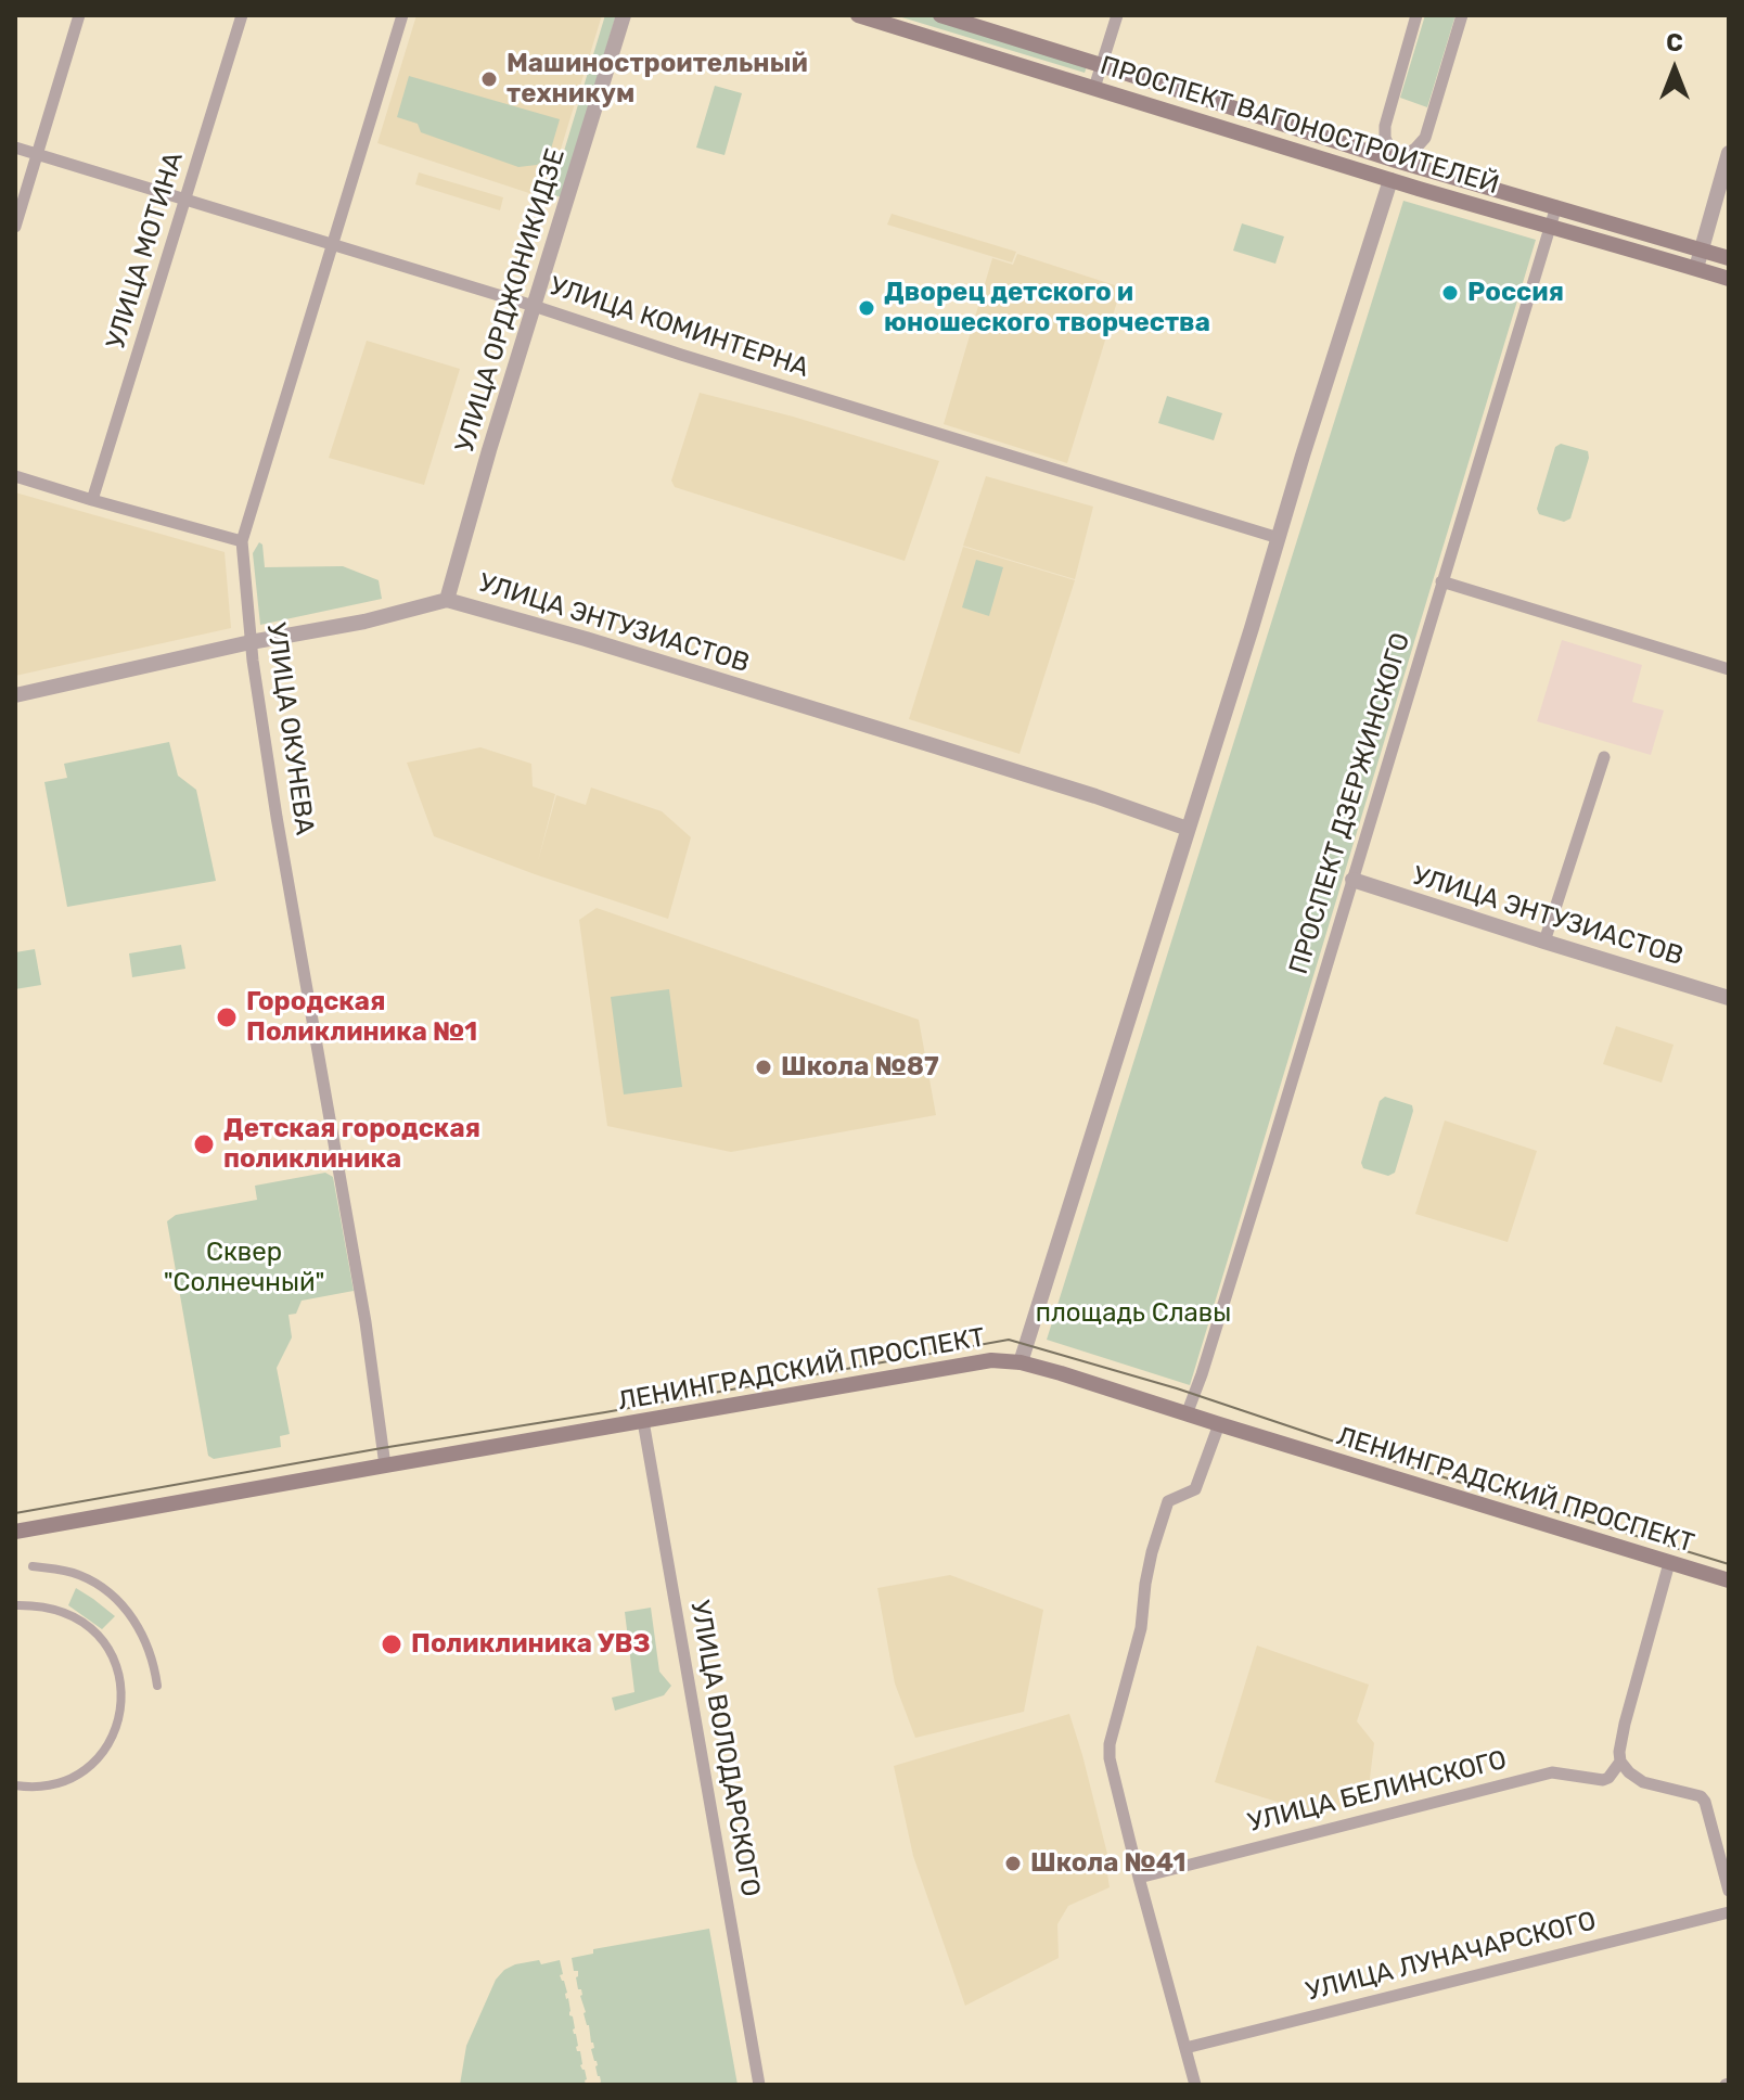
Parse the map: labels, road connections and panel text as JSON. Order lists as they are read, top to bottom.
{
  "streets": {
    "main road": ["ПРОСПЕКТ ВАГОНОСТРОИТЕЛЕЙ", "ЛЕНИНГРАДСКИЙ ПРОСПЕКТ"],
    "street": [
      "УЛИЦА МОТИНА",
      "УЛИЦА ОРДЖОНИКИДЗЕ",
      "УЛИЦА КОМИНТЕРНА",
      "УЛИЦА ЭНТУЗИАСТОВ",
      "УЛИЦА ОКУНЕВА",
      "ПРОСПЕКТ ДЗЕРЖИНСКОГО",
      "УЛИЦА ВОЛОДАРСКОГО",
      "УЛИЦА БЕЛИНСКОГО",
      "УЛИЦА ЛУНАЧАРСКОГО"
    ]
  },
  "crossings": [
    ["ПРОСПЕКТ ВАГОНОСТРОИТЕЛЕЙ", "ПРОСПЕКТ ДЗЕРЖИНСКОГО"],
    ["УЛИЦА МОТИНА", "УЛИЦА КОМИНТЕРНА"],
    ["УЛИЦА ОРДЖОНИКИДЗЕ", "УЛИЦА КОМИНТЕРНА"],
    ["УЛИЦА ОРДЖОНИКИДЗЕ", "УЛИЦА ЭНТУЗИАСТОВ"],
    ["УЛИЦА КОМИНТЕРНА", "УЛИЦА ОКУНЕВА"],
    ["УЛИЦА ЭНТУЗИАСТОВ", "УЛИЦА ОКУНЕВА"],
    ["УЛИЦА ЭНТУЗИАСТОВ", "ПРОСПЕКТ ДЗЕРЖИНСКОГО"],
    ["УЛИЦА ОКУНЕВА", "ЛЕНИНГРАДСКИЙ ПРОСПЕКТ"],
    ["ПРОСПЕКТ ДЗЕРЖИНСКОГО", "ЛЕНИНГРАДСКИЙ ПРОСПЕКТ"],
    ["ЛЕНИНГРАДСКИЙ ПРОСПЕКТ", "УЛИЦА ВОЛОДАРСКОГО"]
  ],
  "parks": ["Сквер \"Солнечный\"", "площадь Славы"],
  "places": [
    "Машиностроительный техникум",
    "Россия",
    "Дворец детского и юношеского творчества",
    "Городская Поликлиника №1",
    "Школа №87",
    "Детская городская поликлиника",
    "Поликлиника УВЗ",
    "Школа №41"
  ],
  "north": "top"
}
